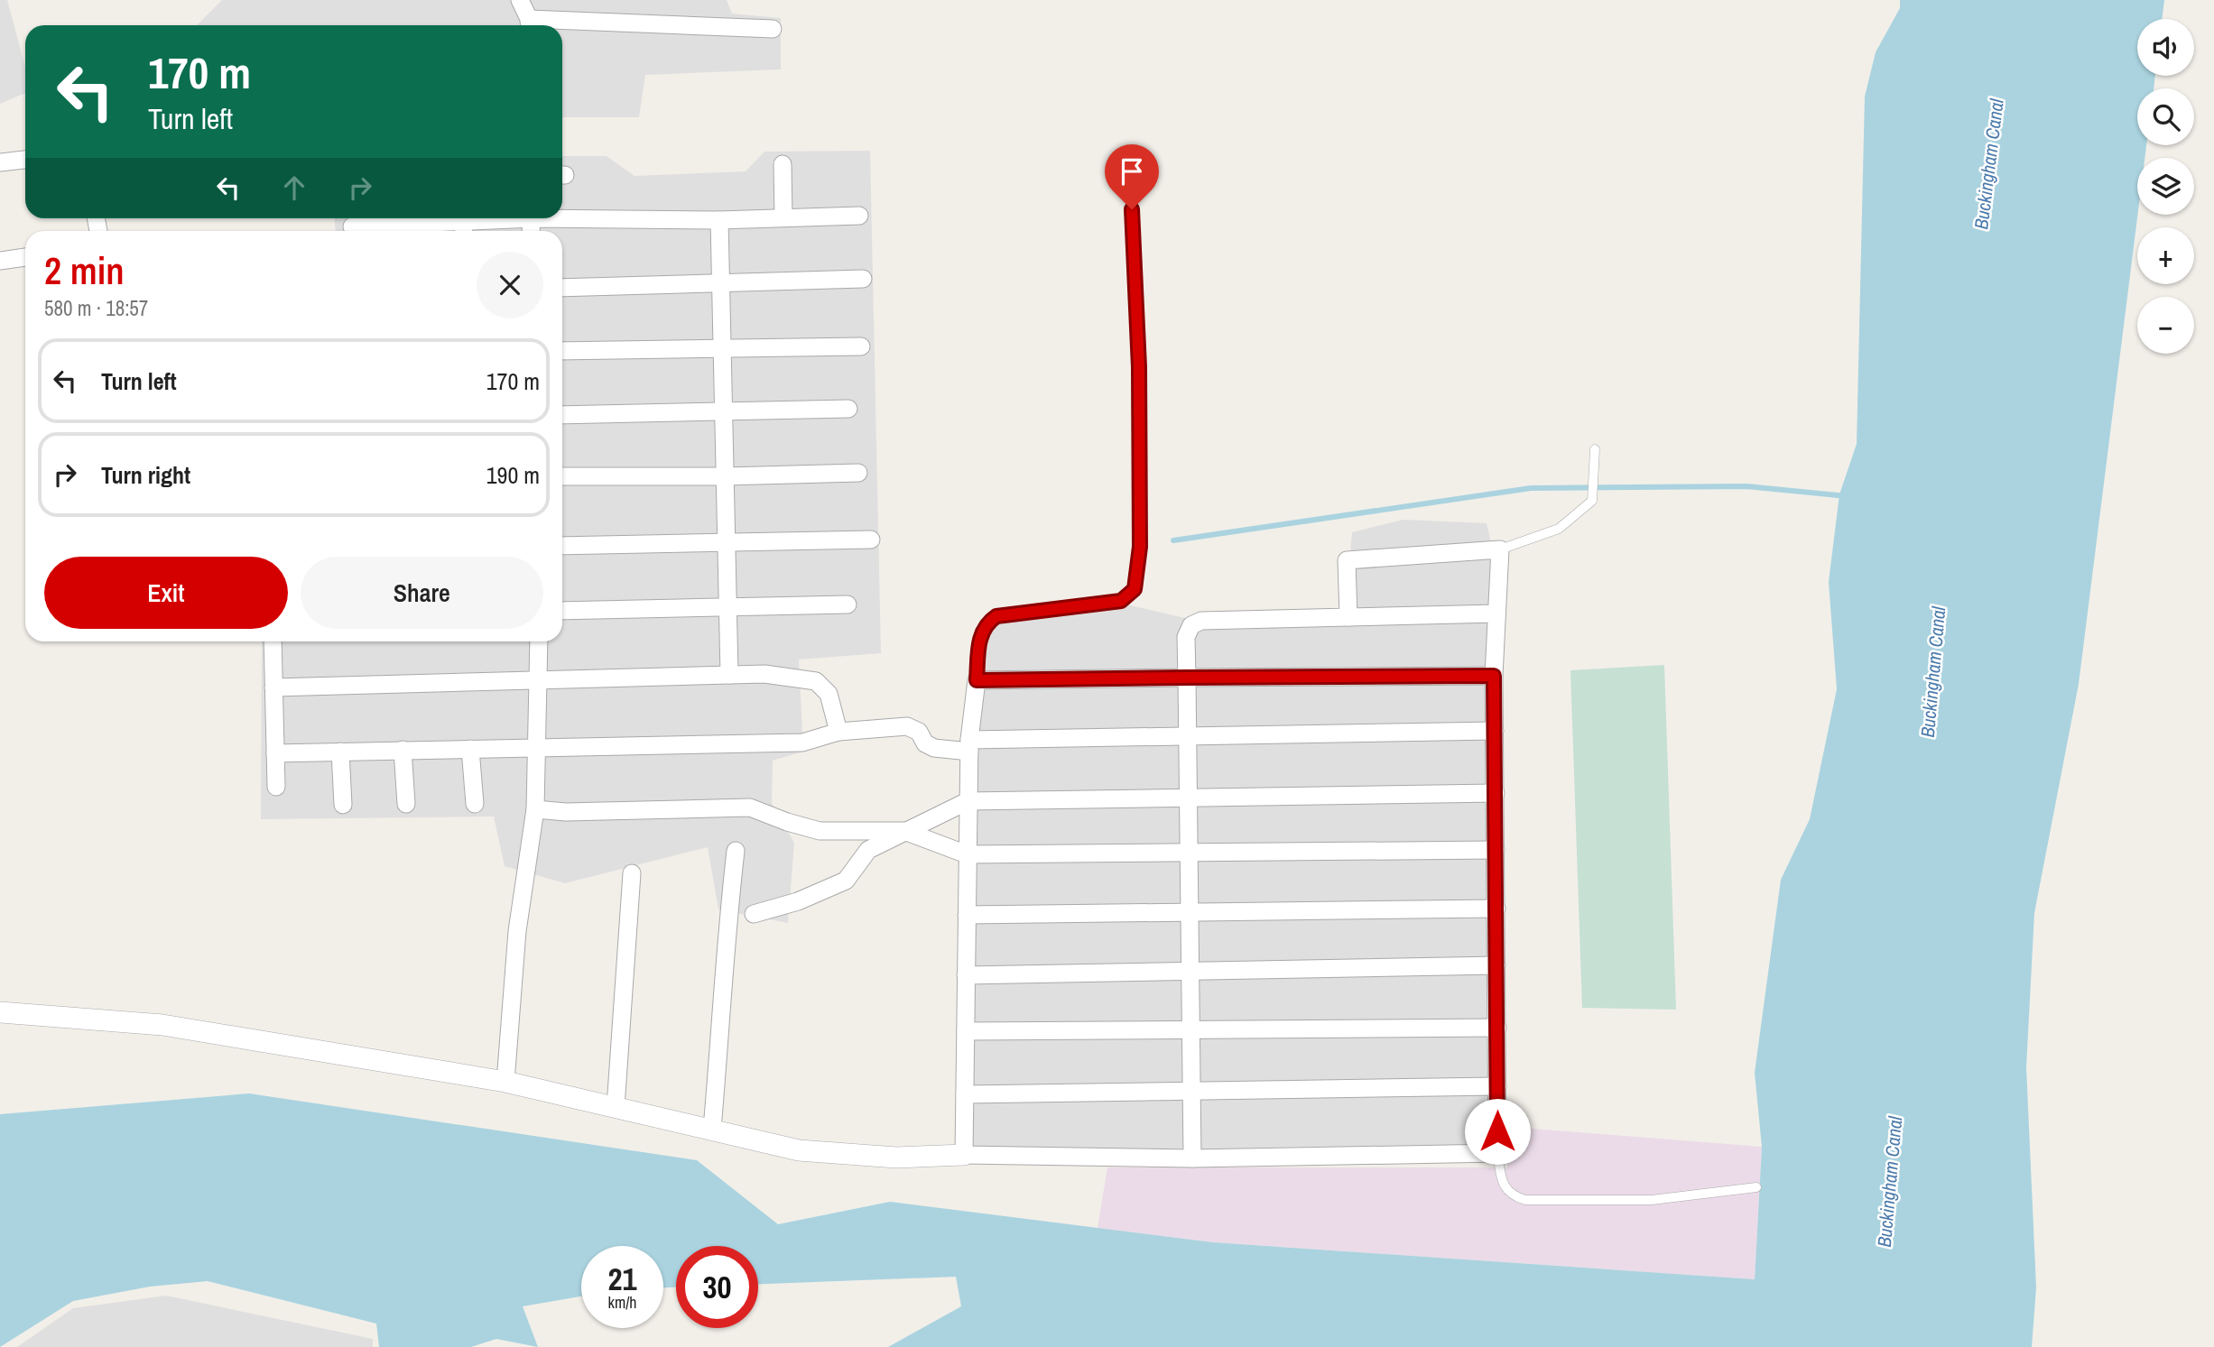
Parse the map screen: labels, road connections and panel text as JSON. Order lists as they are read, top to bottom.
{
  "water": ["Buckingham Canal"],
  "page": {
    "map_buttons": ["+", "−"],
    "turn": ["170 m", "Turn left"],
    "heading": ["2 min", "580 m · 18:57"],
    "list": [
      {
        "name": "Turn left",
        "value": "170 m"
      },
      {
        "name": "Turn right",
        "value": "190 m"
      }
    ],
    "buttons": ["Exit", "Share"],
    "speed": "21 km/h",
    "limit": "30"
  }
}
